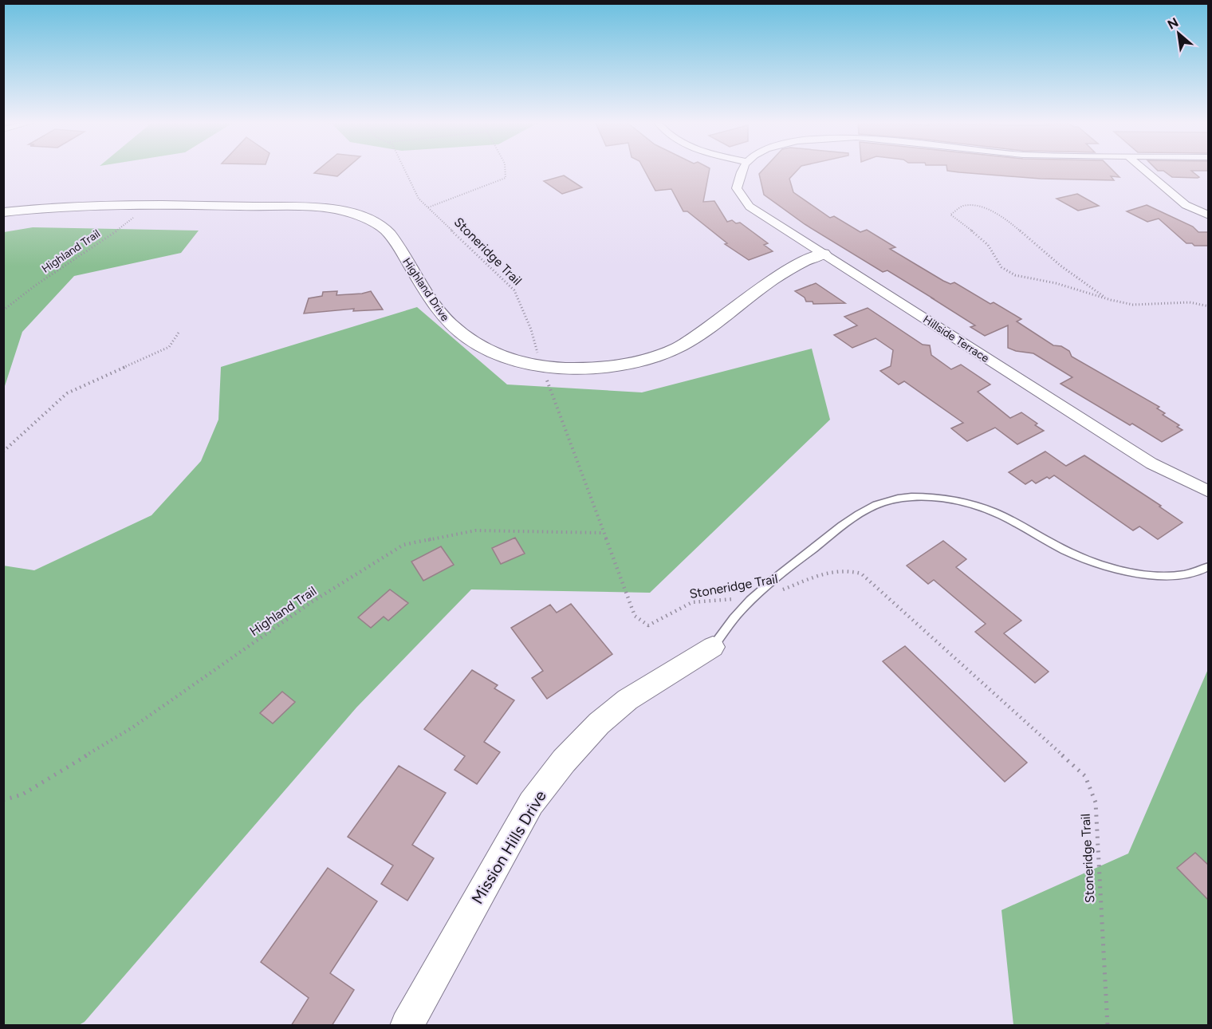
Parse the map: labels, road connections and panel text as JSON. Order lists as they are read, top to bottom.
{
  "streets": {
    "street": ["Highland Drive", "Hillside Terrace", "Mission Hills Drive"],
    "path": ["Highland Trail", "Stoneridge Trail"]
  },
  "crossings": [
    ["Highland Trail", "Stoneridge Trail"],
    ["Highland Trail", "Highland Drive"],
    ["Stoneridge Trail", "Highland Drive"],
    ["Highland Drive", "Hillside Terrace"]
  ],
  "north": "top left"
}
